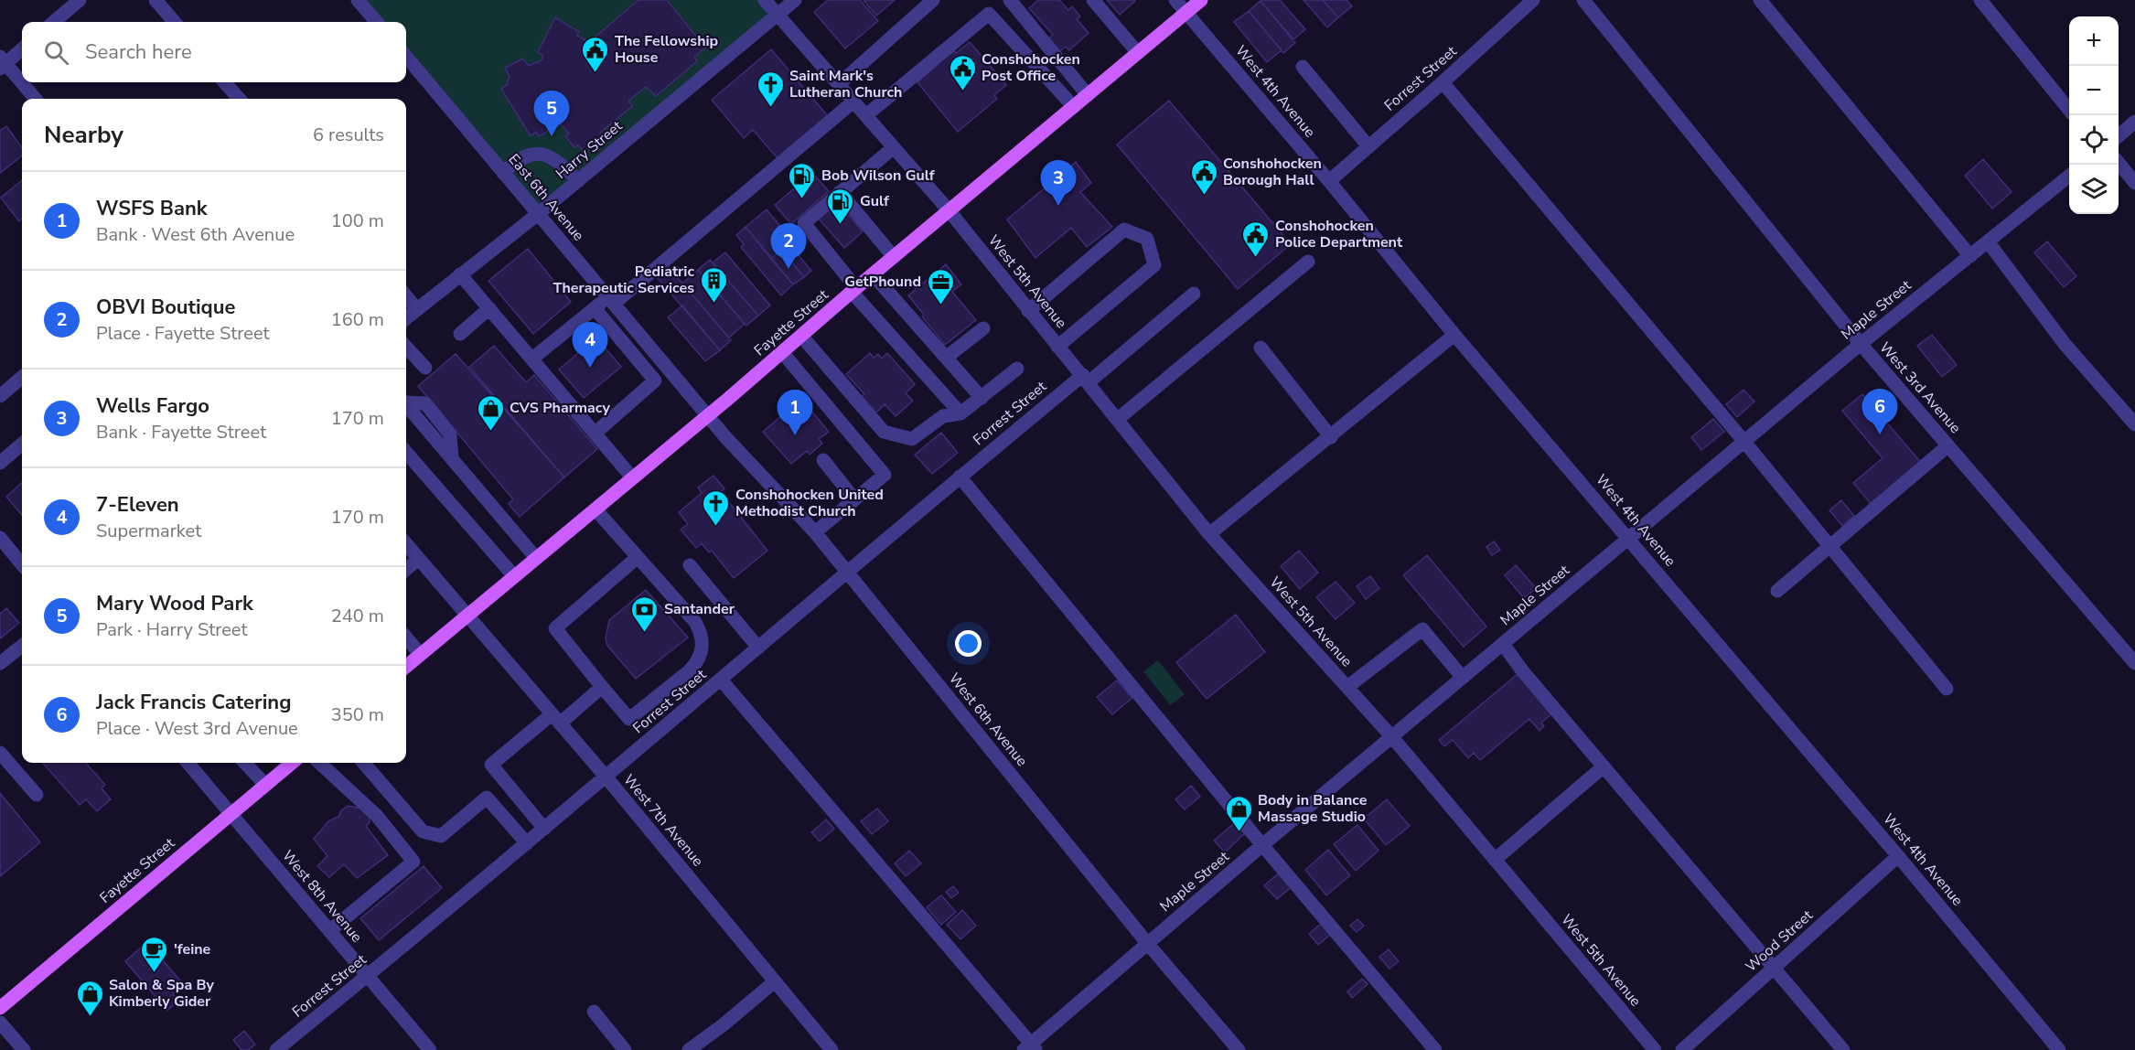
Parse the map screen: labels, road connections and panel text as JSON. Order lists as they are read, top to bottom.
{
  "streets": {
    "main road": ["Fayette Street"],
    "street": [
      "Forrest Street",
      "West 4th Avenue",
      "Harry Street",
      "East 6th Avenue",
      "West 5th Avenue",
      "Maple Street",
      "West 3rd Avenue",
      "West 6th Avenue",
      "West 7th Avenue",
      "West 8th Avenue",
      "Wood Street"
    ]
  },
  "crossings": [
    ["Forrest Street", "West 4th Avenue"],
    ["Forrest Street", "West 5th Avenue"],
    ["Forrest Street", "West 6th Avenue"],
    ["Forrest Street", "West 7th Avenue"],
    ["Forrest Street", "West 8th Avenue"],
    ["West 4th Avenue", "Maple Street"],
    ["West 4th Avenue", "Fayette Street"],
    ["West 4th Avenue", "Wood Street"],
    ["Harry Street", "East 6th Avenue"],
    ["Harry Street", "West 5th Avenue"],
    ["East 6th Avenue", "Fayette Street"],
    ["East 6th Avenue", "West 6th Avenue"],
    ["West 5th Avenue", "Maple Street"],
    ["West 5th Avenue", "Fayette Street"],
    ["Maple Street", "West 3rd Avenue"],
    ["Maple Street", "West 6th Avenue"],
    ["Fayette Street", "West 6th Avenue"],
    ["Fayette Street", "West 7th Avenue"],
    ["Fayette Street", "West 8th Avenue"]
  ],
  "places": {
    "public building": [
      "The Fellowship House",
      "Conshohocken Post Office",
      "Conshohocken Borough Hall",
      "Conshohocken Police Department"
    ],
    "church": ["Saint Mark's Lutheran Church", "Conshohocken United Methodist Church"],
    "fuel station": ["Bob Wilson Gulf", "Gulf"],
    "building": ["Pediatric Therapeutic Services"],
    "office": ["GetPhound"],
    "shop": ["CVS Pharmacy", "Body in Balance Massage Studio", "Salon & Spa By Kimberly Gider"],
    "bank": ["Santander"],
    "cafe": ["'feine"]
  },
  "page": {
    "map_buttons": ["+", "−"],
    "search": "Search here",
    "pins": [
      "5",
      "3",
      "2",
      "4",
      "6",
      "1"
    ],
    "heading": ["Nearby", "6 results"],
    "list": [
      {
        "mark": "1",
        "name": "WSFS Bank",
        "note": "Bank · West 6th Avenue",
        "value": "100 m"
      },
      {
        "mark": "2",
        "name": "OBVI Boutique",
        "note": "Place · Fayette Street",
        "value": "160 m"
      },
      {
        "mark": "3",
        "name": "Wells Fargo",
        "note": "Bank · Fayette Street",
        "value": "170 m"
      },
      {
        "mark": "4",
        "name": "7-Eleven",
        "note": "Supermarket",
        "value": "170 m"
      },
      {
        "mark": "5",
        "name": "Mary Wood Park",
        "note": "Park · Harry Street",
        "value": "240 m"
      },
      {
        "mark": "6",
        "name": "Jack Francis Catering",
        "note": "Place · West 3rd Avenue",
        "value": "350 m"
      }
    ]
  }
}
